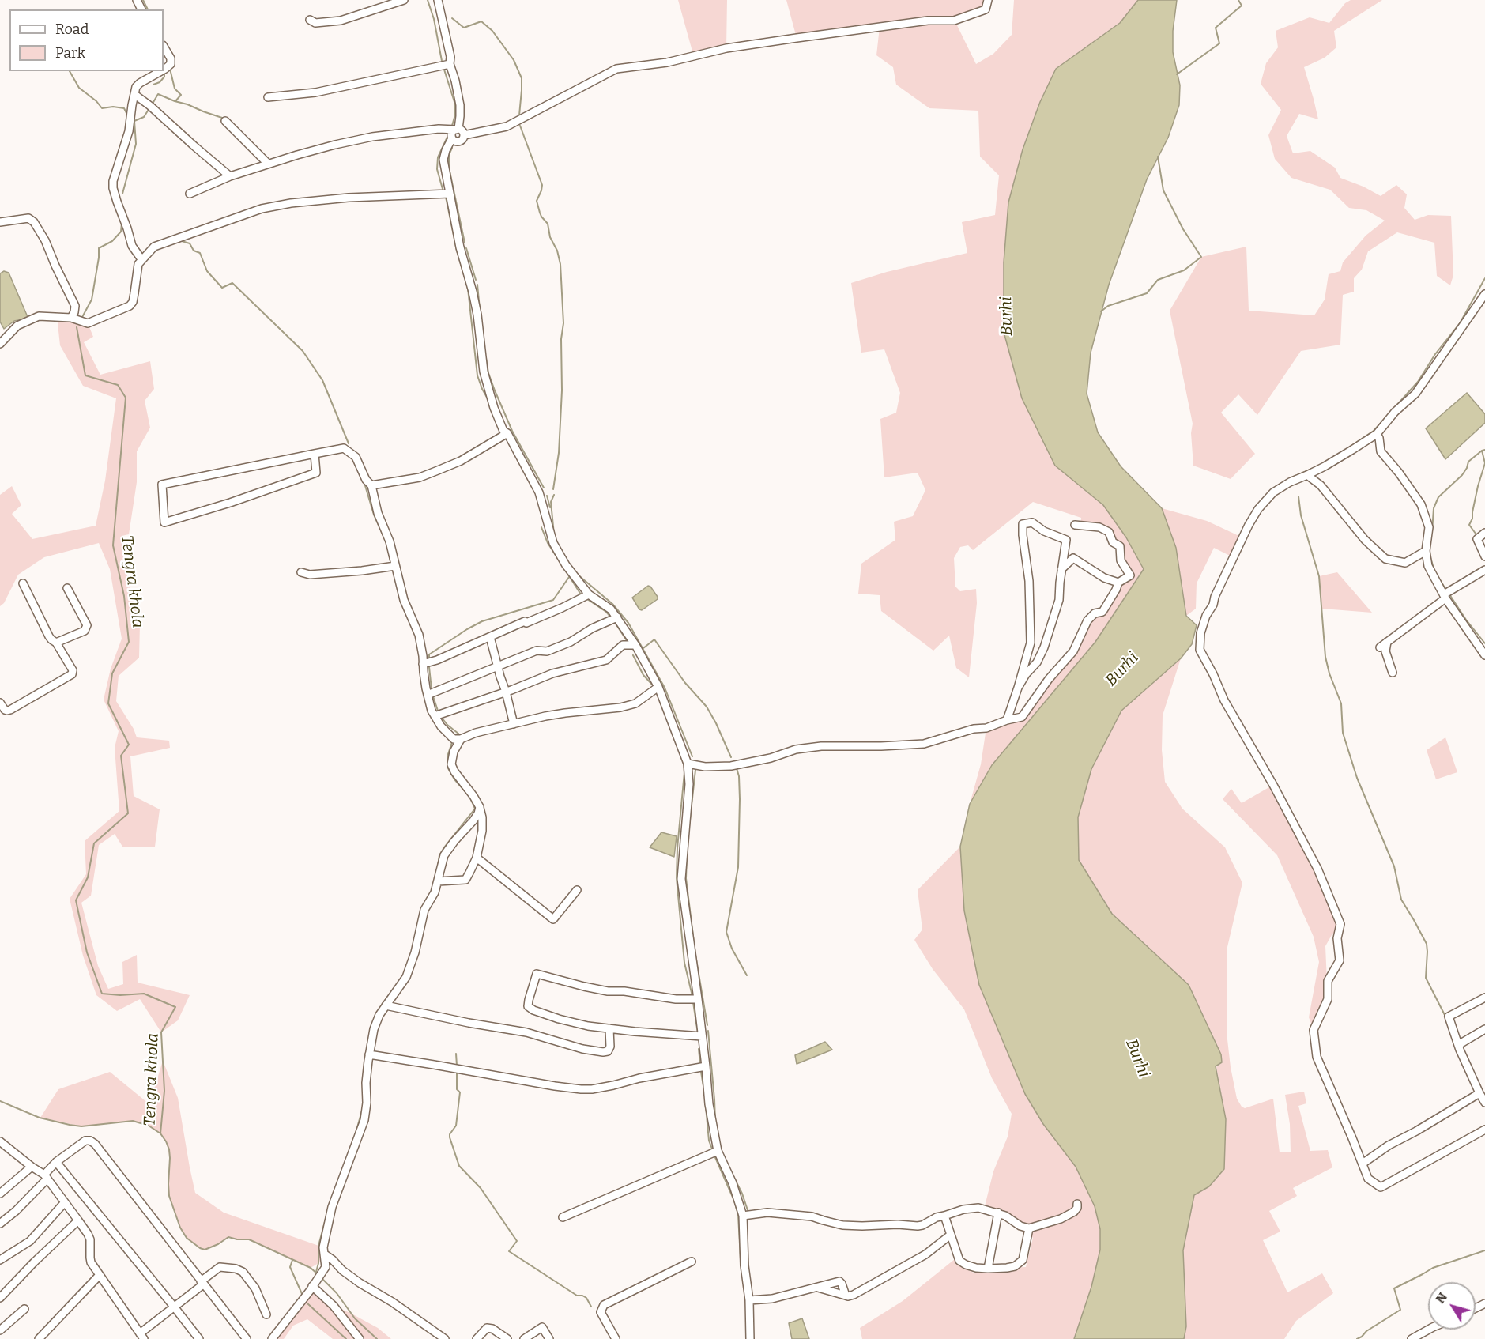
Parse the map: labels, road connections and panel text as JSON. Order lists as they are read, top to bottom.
{
  "water": ["Burhi", "Tengra khola"],
  "legend": ["Road", "Park"],
  "north": "top left"
}
